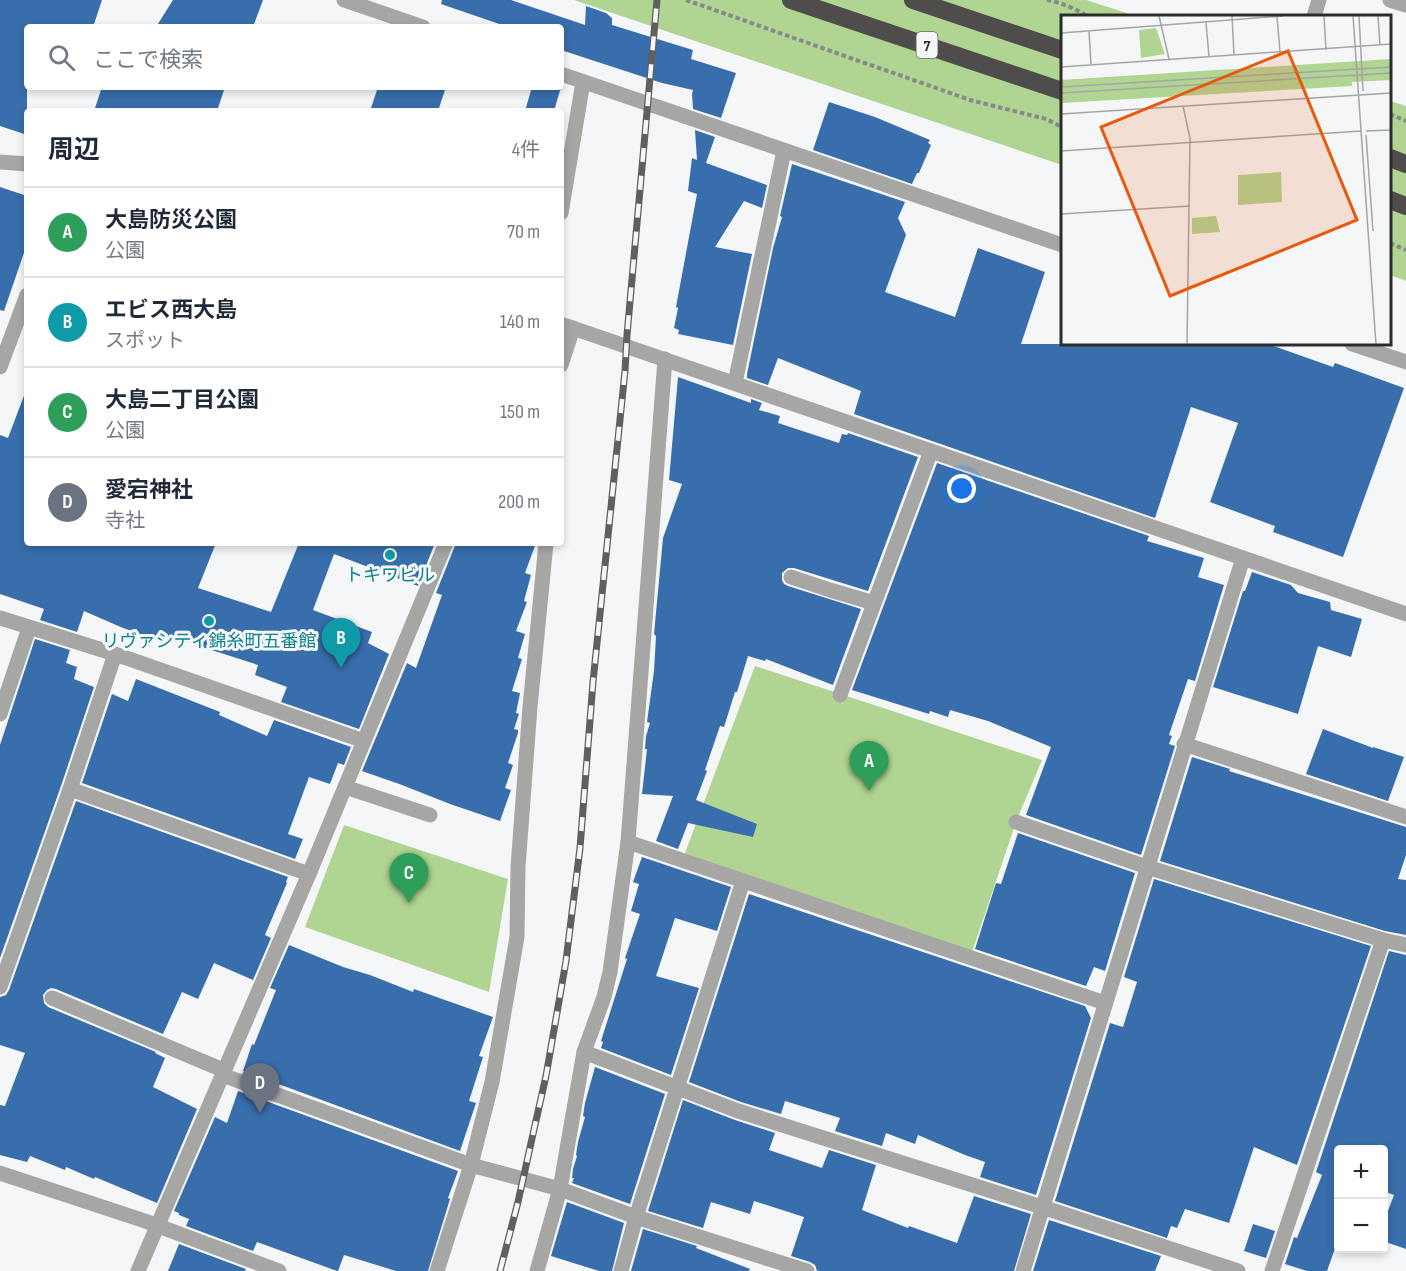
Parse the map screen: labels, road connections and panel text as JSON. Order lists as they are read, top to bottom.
{
  "streets": {
    "highway": ["7"]
  },
  "places": ["トキワビル", "リヴァシティ錦糸町五番館"],
  "page": {
    "search": "ここで検索",
    "heading": ["周辺", "4件"],
    "list": [
      {
        "mark": "A",
        "name": "大島防災公園",
        "note": "公園",
        "value": "70 m"
      },
      {
        "mark": "B",
        "name": "エビス西大島",
        "note": "スポット",
        "value": "140 m"
      },
      {
        "mark": "C",
        "name": "大島二丁目公園",
        "note": "公園",
        "value": "150 m"
      },
      {
        "mark": "D",
        "name": "愛宕神社",
        "note": "寺社",
        "value": "200 m"
      }
    ],
    "pins": [
      "B",
      "A",
      "C",
      "D"
    ],
    "map_buttons": ["+", "−"]
  }
}
